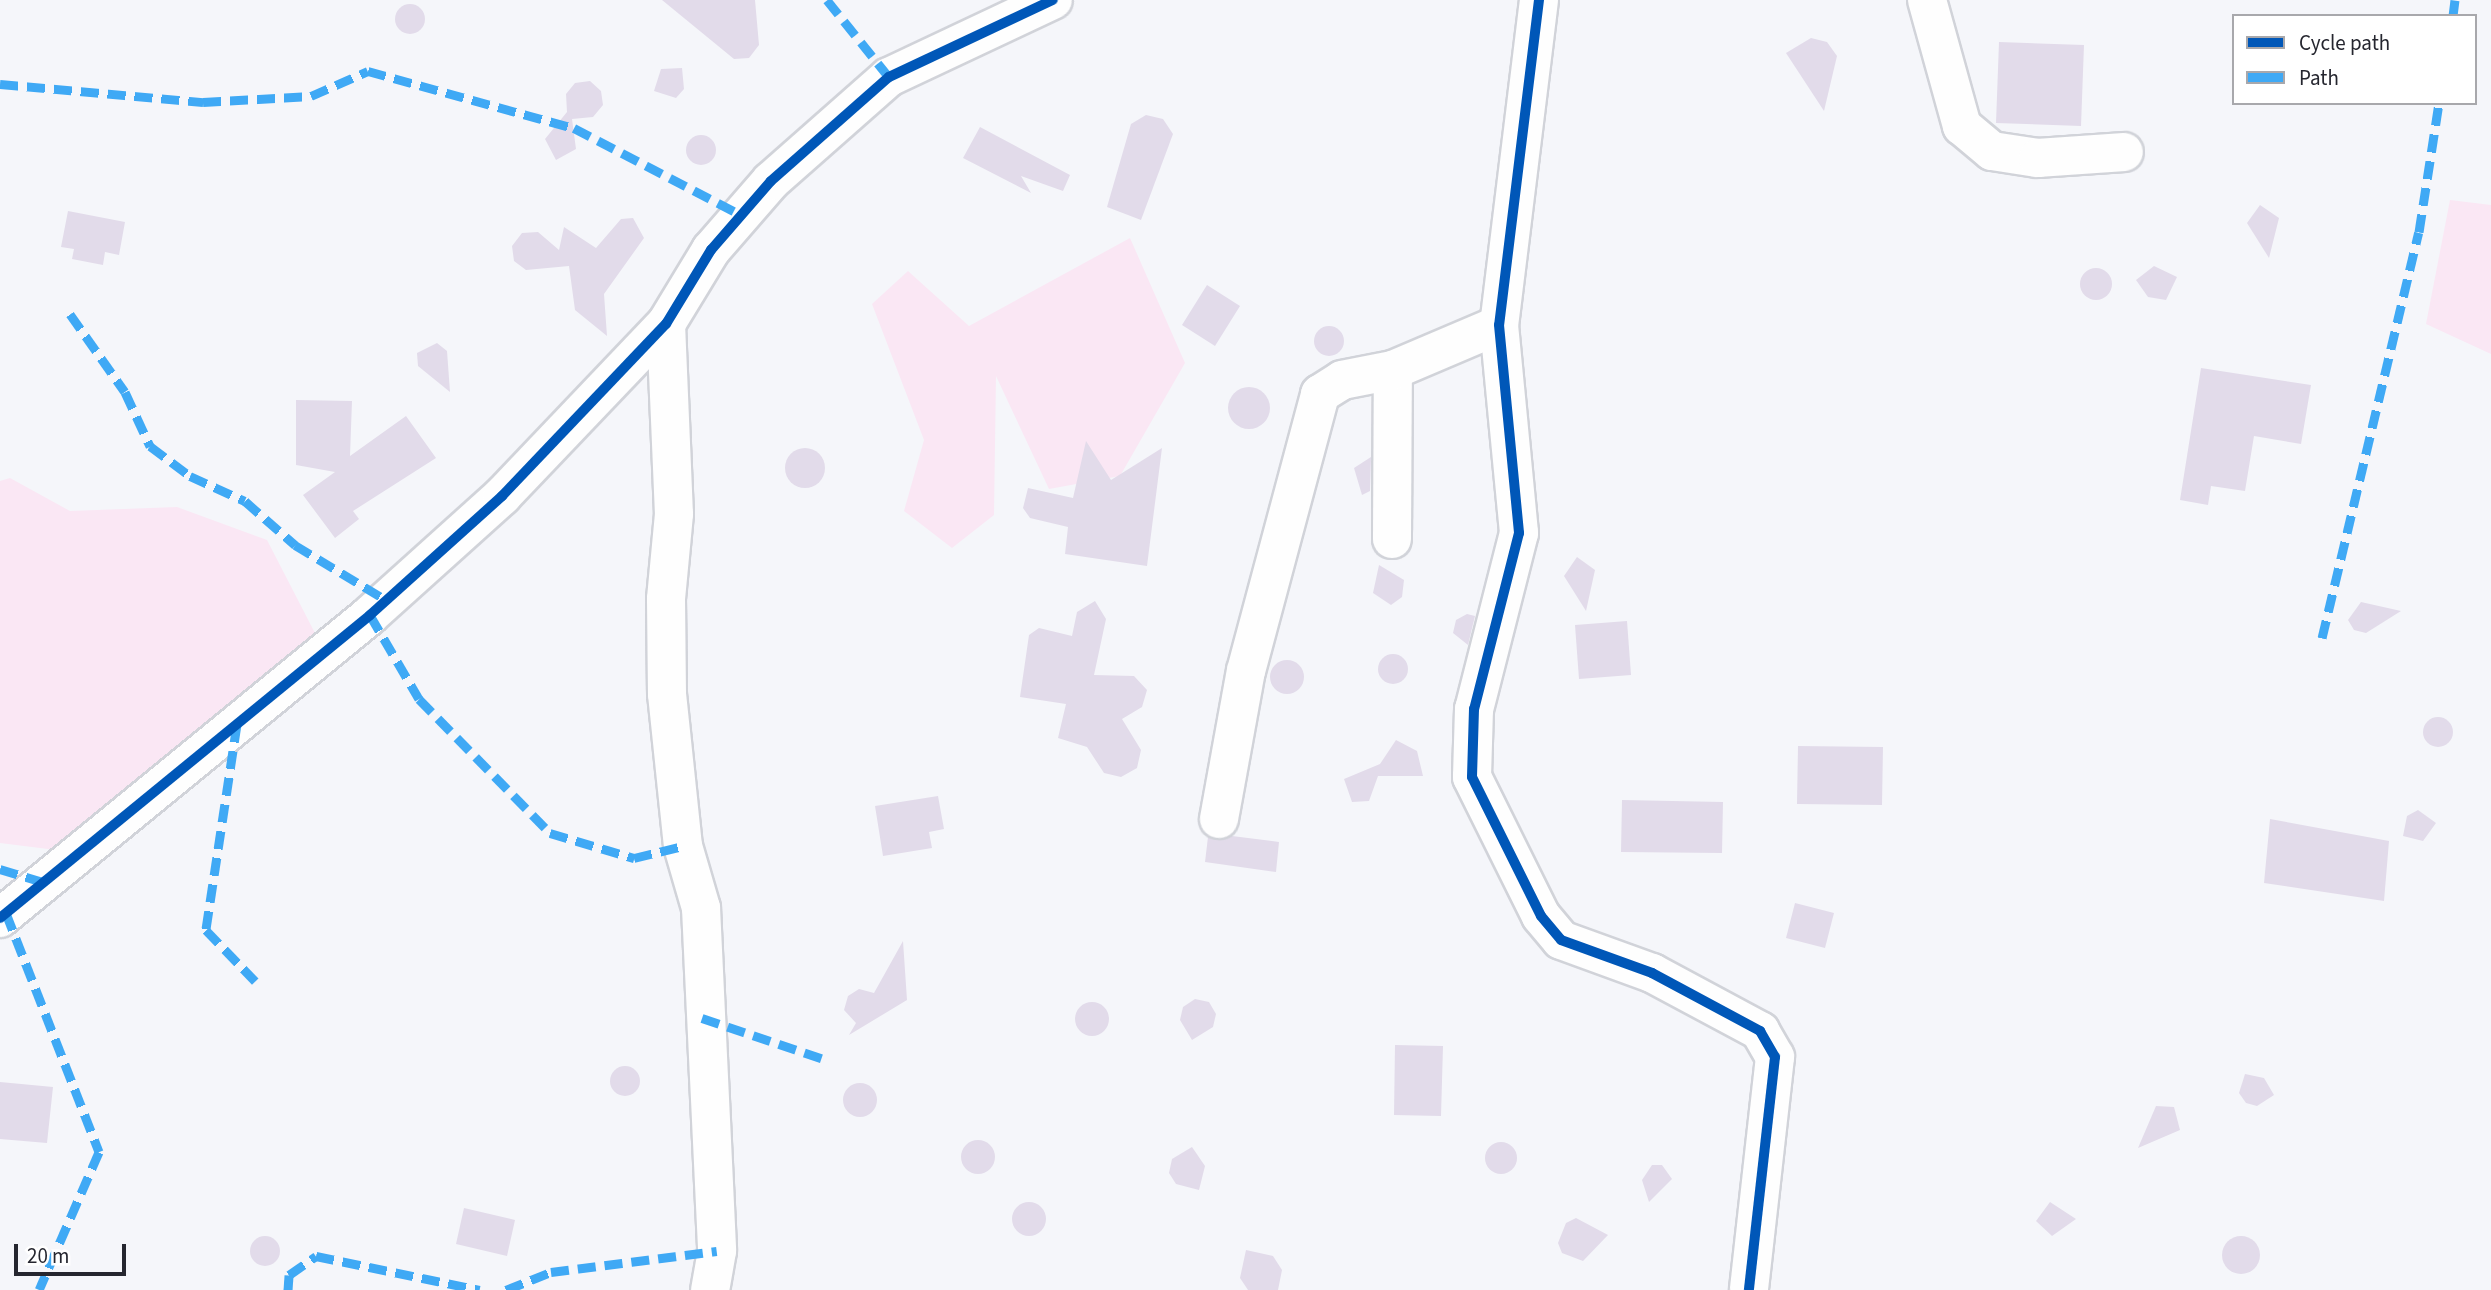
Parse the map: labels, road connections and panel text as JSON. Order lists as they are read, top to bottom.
{
  "legend": ["Cycle path", "Path"],
  "scale_bar": "20 m"
}
